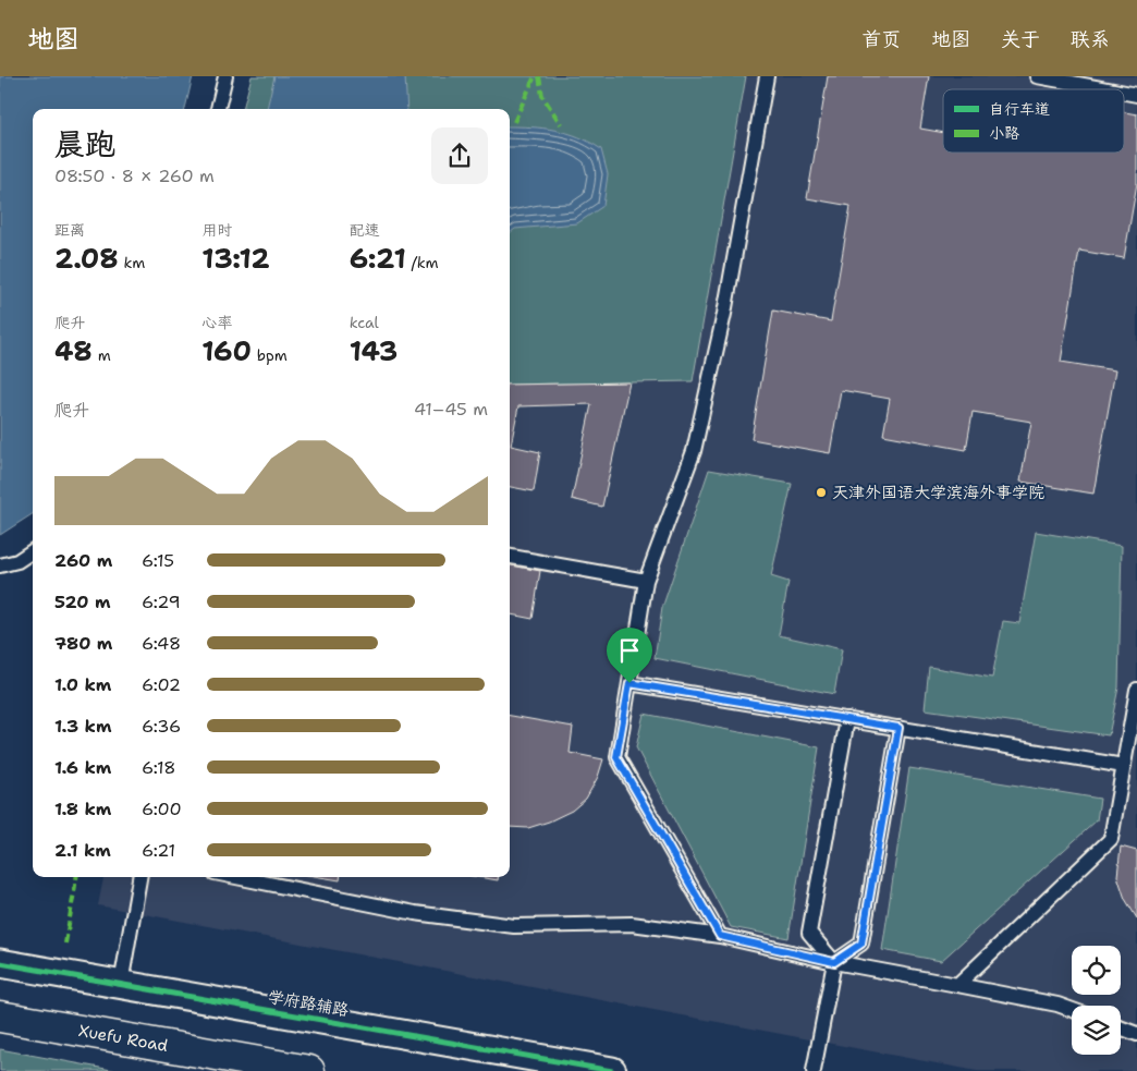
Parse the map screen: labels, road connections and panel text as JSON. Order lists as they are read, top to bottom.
{
  "streets": {
    "highway": ["Xuefu Road"],
    "street": ["学府路辅路"]
  },
  "places": ["天津外国语大学滨海外事学院"],
  "legend": ["自行车道", "小路"],
  "page": {
    "header": "地图",
    "nav": [
      "首页",
      "地图",
      "关于",
      "联系"
    ],
    "heading": ["晨跑", "08:50 · 8 × 260 m"],
    "stats": [
      ["距离", "2.08 km"],
      ["用时", "13:12"],
      ["配速", "6:21 /km"],
      ["爬升", "48 m"],
      ["心率", "160 bpm"],
      ["kcal", "143"]
    ],
    "chart": ["爬升", "41–45 m"],
    "list": [
      {
        "name": "260 m",
        "note": "6:15"
      },
      {
        "name": "520 m",
        "note": "6:29"
      },
      {
        "name": "780 m",
        "note": "6:48"
      },
      {
        "name": "1.0 km",
        "note": "6:02"
      },
      {
        "name": "1.3 km",
        "note": "6:36"
      },
      {
        "name": "1.6 km",
        "note": "6:18"
      },
      {
        "name": "1.8 km",
        "note": "6:00"
      },
      {
        "name": "2.1 km",
        "note": "6:21"
      }
    ]
  }
}
